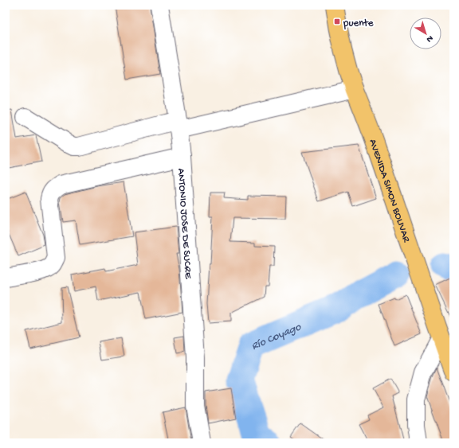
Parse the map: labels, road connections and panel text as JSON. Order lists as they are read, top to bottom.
{
  "streets": {
    "main road": ["AVENIDA SIMON BOLIVAR"],
    "street": ["ANTONIO JOSE DE SUCRE"]
  },
  "water": ["Río Coyago"],
  "places": {
    "transit": ["puente"]
  },
  "north": "bottom right"
}
